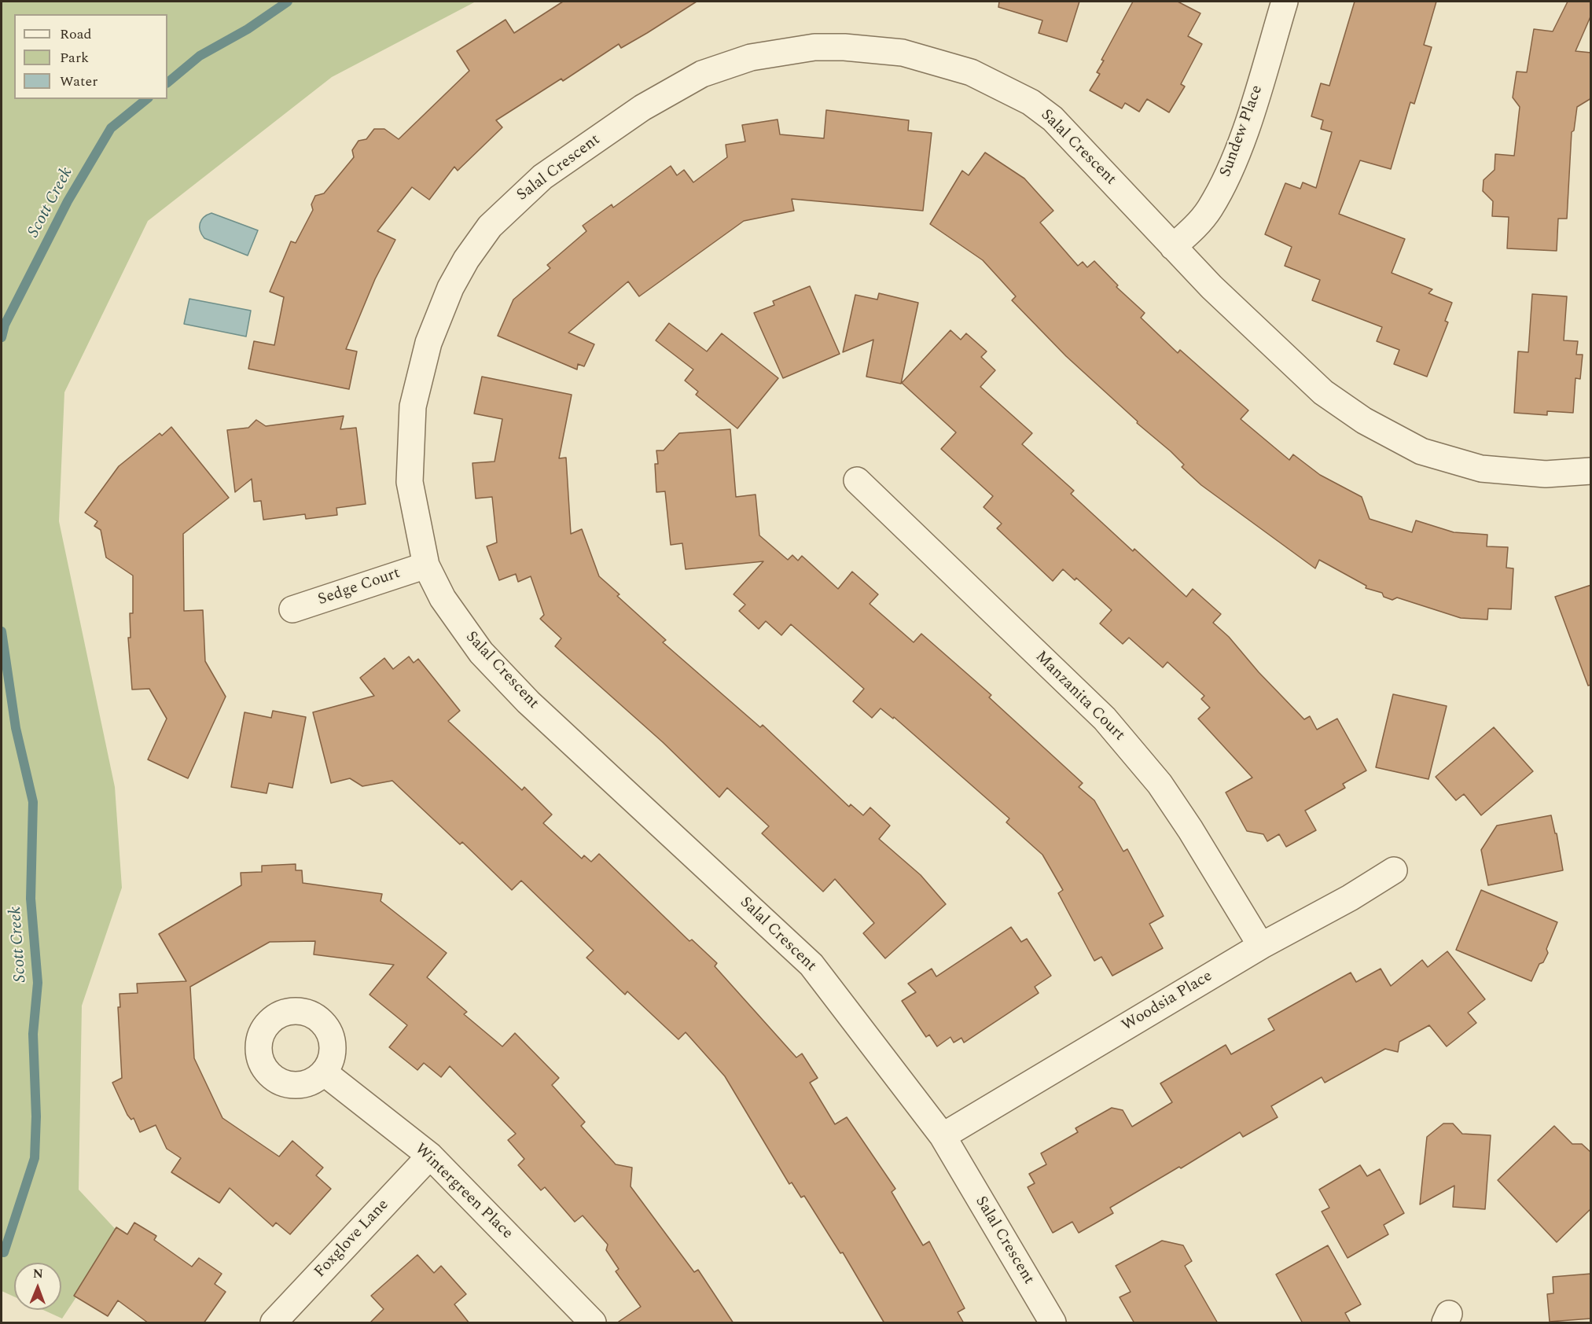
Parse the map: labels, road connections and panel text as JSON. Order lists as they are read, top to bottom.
{
  "streets": {
    "street": [
      "Sundew Place",
      "Salal Crescent",
      "Sedge Court",
      "Manzanita Court",
      "Woodsia Place",
      "Wintergreen Place",
      "Foxglove Lane"
    ]
  },
  "crossings": [
    ["Sundew Place", "Salal Crescent"],
    ["Salal Crescent", "Sedge Court"],
    ["Salal Crescent", "Woodsia Place"],
    ["Manzanita Court", "Woodsia Place"],
    ["Wintergreen Place", "Foxglove Lane"]
  ],
  "water": ["Scott Creek"],
  "legend": ["Road", "Park", "Water"],
  "north": "top"
}
